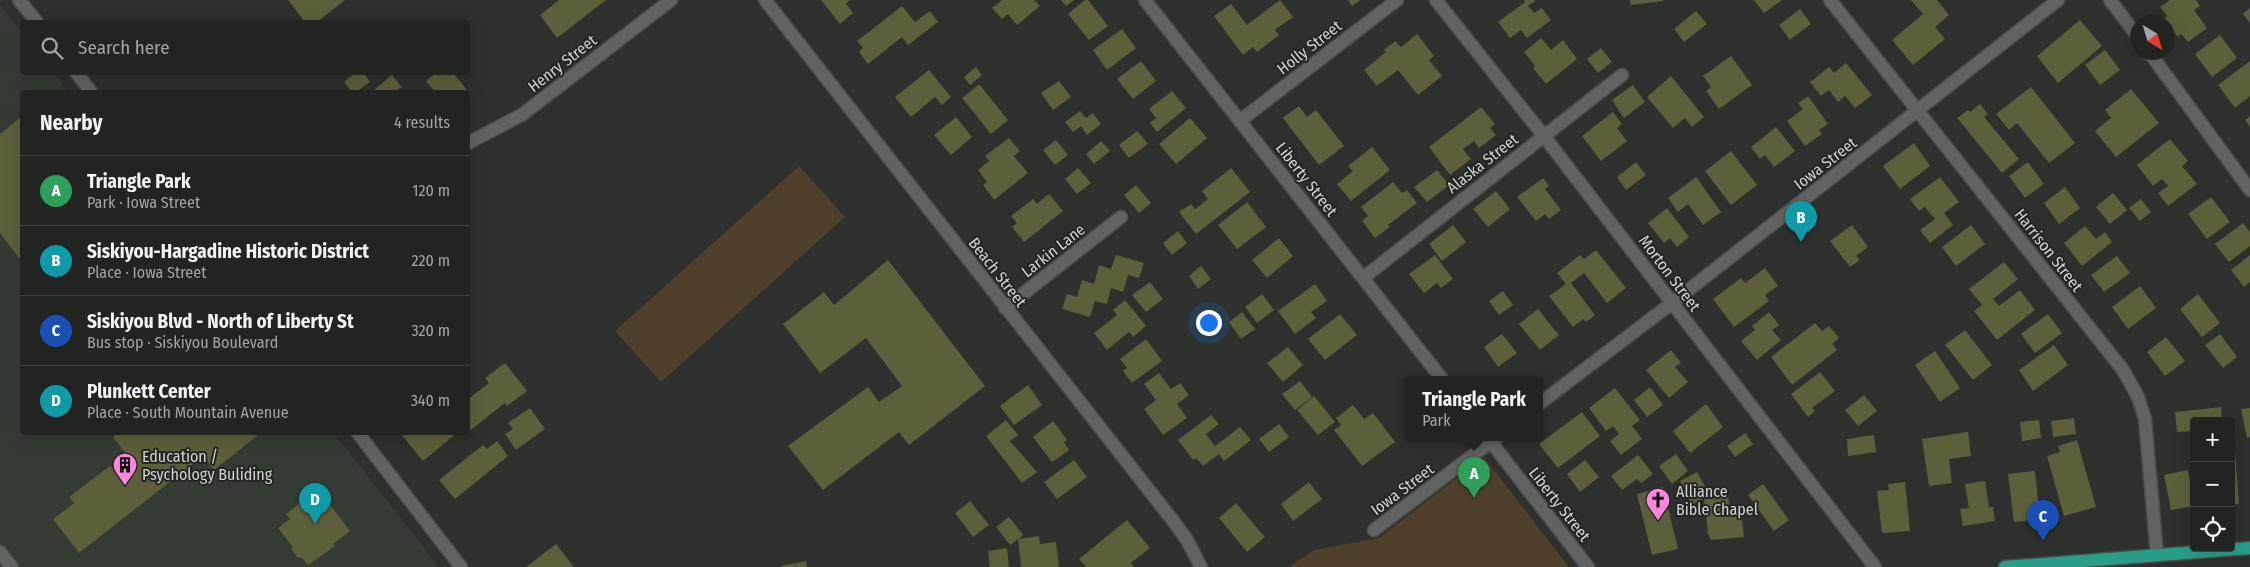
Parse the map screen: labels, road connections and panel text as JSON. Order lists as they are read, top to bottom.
{
  "streets": {
    "street": [
      "Holly Street",
      "Henry Street",
      "Alaska Street",
      "Iowa Street",
      "Liberty Street",
      "Larkin Lane",
      "Harrison Street",
      "Beach Street",
      "Morton Street"
    ]
  },
  "crossings": [
    ["Holly Street", "Liberty Street"],
    ["Alaska Street", "Liberty Street"],
    ["Alaska Street", "Morton Street"],
    ["Iowa Street", "Harrison Street"],
    ["Iowa Street", "Morton Street"],
    ["Larkin Lane", "Beach Street"]
  ],
  "places": {
    "building": ["Education / Psychology Buliding"],
    "church": ["Alliance Bible Chapel"]
  },
  "north": "bottom right",
  "page": {
    "search": "Search here",
    "heading": ["Nearby", "4 results"],
    "list": [
      {
        "mark": "A",
        "name": "Triangle Park",
        "note": "Park · Iowa Street",
        "value": "120 m"
      },
      {
        "mark": "B",
        "name": "Siskiyou-Hargadine Historic District",
        "note": "Place · Iowa Street",
        "value": "220 m"
      },
      {
        "mark": "C",
        "name": "Siskiyou Blvd - North of Liberty St",
        "note": "Bus stop · Siskiyou Boulevard",
        "value": "320 m"
      },
      {
        "mark": "D",
        "name": "Plunkett Center",
        "note": "Place · South Mountain Avenue",
        "value": "340 m"
      }
    ],
    "pins": [
      "B",
      "A",
      "D",
      "C"
    ],
    "popup": ["Triangle Park", "Park"],
    "map_buttons": ["+", "−"]
  }
}
